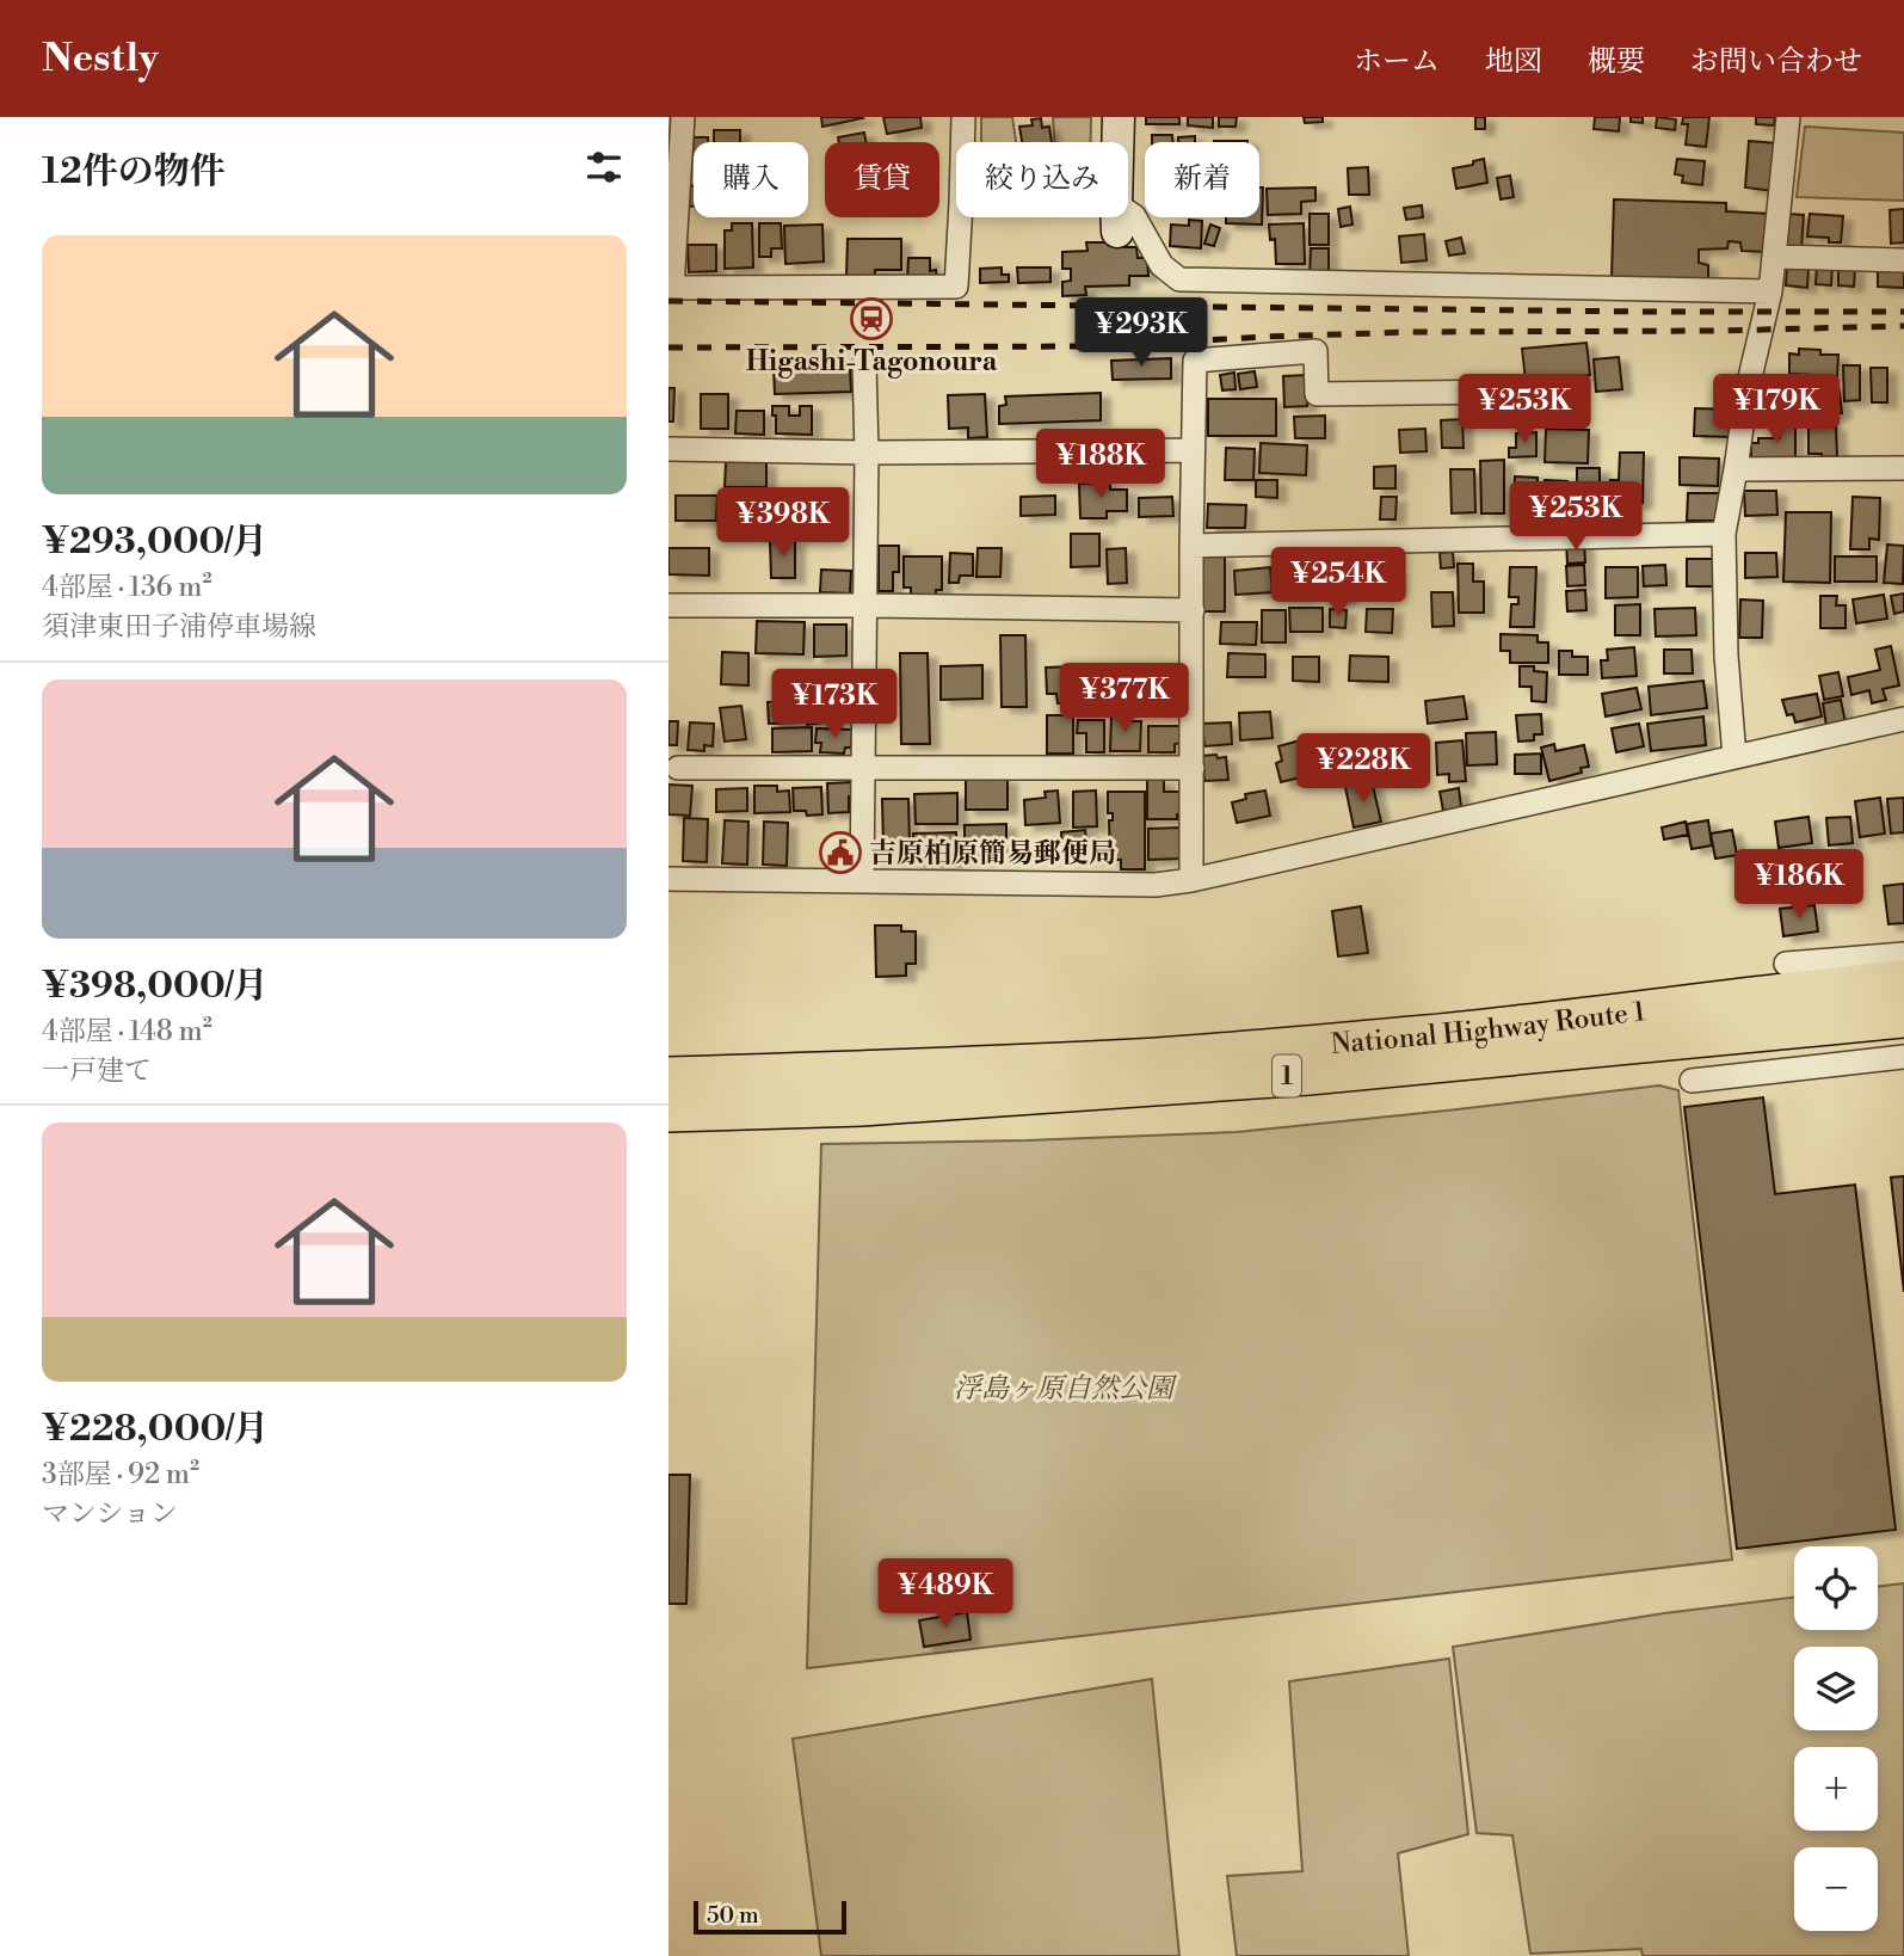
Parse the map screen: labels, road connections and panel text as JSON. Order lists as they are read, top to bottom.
{
  "streets": {
    "highway": ["National Highway Route 1", "1"]
  },
  "parks": ["浮島ヶ原自然公園"],
  "places": {
    "station": ["Higashi-Tagonoura"],
    "public building": ["吉原柏原簡易郵便局"]
  },
  "scale_bar": "50 m",
  "page": {
    "header": "Nestly",
    "nav": [
      "ホーム",
      "地図",
      "概要",
      "お問い合わせ"
    ],
    "heading": "12件の物件",
    "chip": [
      "購入",
      "賃貸",
      "絞り込み",
      "新着"
    ],
    "list": [
      {
        "name": "¥293,000/月",
        "note": "4部屋 · 136 m² · 須津東田子浦停車場線"
      },
      {
        "name": "¥398,000/月",
        "note": "4部屋 · 148 m² · 一戸建て"
      },
      {
        "name": "¥228,000/月",
        "note": "3部屋 · 92 m² · マンション"
      }
    ],
    "price": [
      "¥293K",
      "¥253K",
      "¥179K",
      "¥188K",
      "¥253K",
      "¥398K",
      "¥254K",
      "¥377K",
      "¥173K",
      "¥228K",
      "¥186K",
      "¥489K"
    ],
    "map_buttons": ["+", "−"],
    "scale": "50 m"
  }
}
